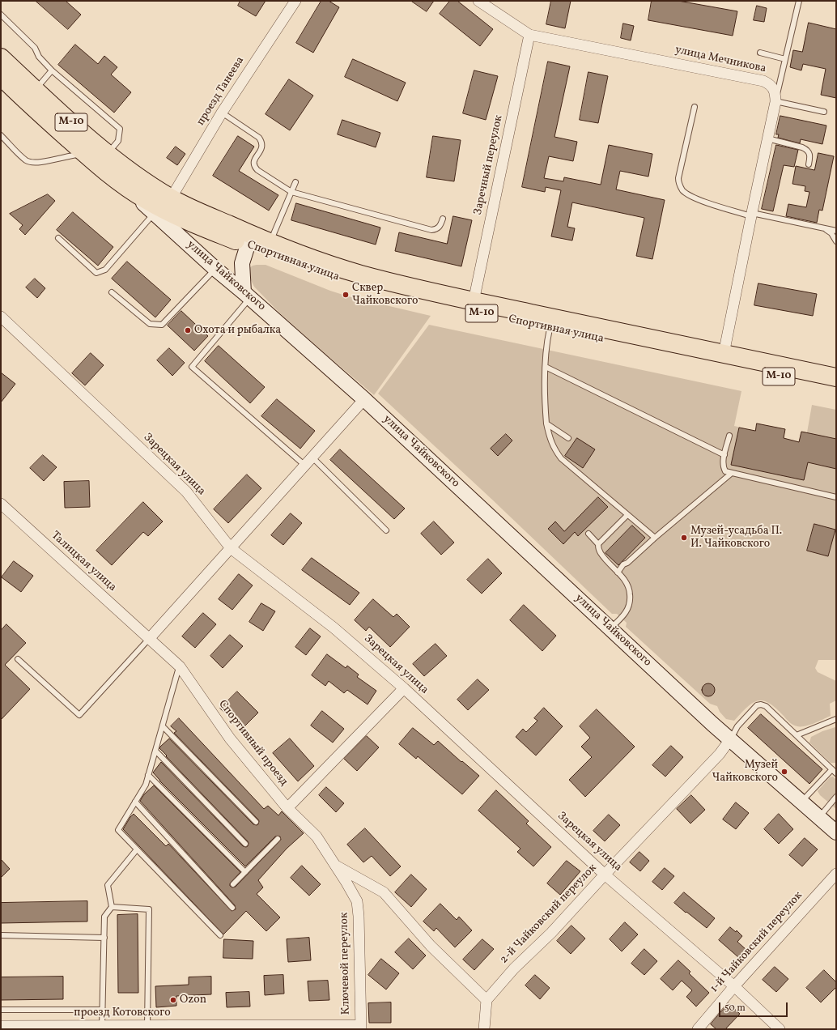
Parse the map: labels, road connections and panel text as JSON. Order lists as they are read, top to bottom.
{
  "streets": {
    "highway": ["М-10", "Спортивная улица"],
    "street": [
      "улица Мечникова",
      "проезд Танеева",
      "Заречный переулок",
      "улица Чайковского",
      "Зарецкая улица",
      "Талицкая улица",
      "Спортивный проезд",
      "2-й Чайковский переулок",
      "1-й Чайковский переулок",
      "Ключевой переулок",
      "проезд Котовского"
    ]
  },
  "crossings": [
    ["улица Мечникова", "Заречный переулок"],
    ["улица Мечникова", "Спортивная улица"],
    ["проезд Танеева", "Спортивная улица"],
    ["проезд Танеева", "улица Чайковского"],
    ["М-10", "Спортивная улица"],
    ["Заречный переулок", "Спортивная улица"],
    ["Спортивная улица", "улица Чайковского"],
    ["улица Чайковского", "2-й Чайковский переулок"],
    ["Зарецкая улица", "2-й Чайковский переулок"],
    ["Зарецкая улица", "1-й Чайковский переулок"],
    ["Талицкая улица", "Спортивный проезд"],
    ["Спортивный проезд", "Ключевой переулок"],
    ["Ключевой переулок", "проезд Котовского"]
  ],
  "places": [
    "Сквер Чайковского",
    "Охота и рыбалка",
    "Музей-усадьба П. И. Чайковского",
    "Музей Чайковского",
    "Ozon"
  ],
  "scale_bar": "50 m"
}
